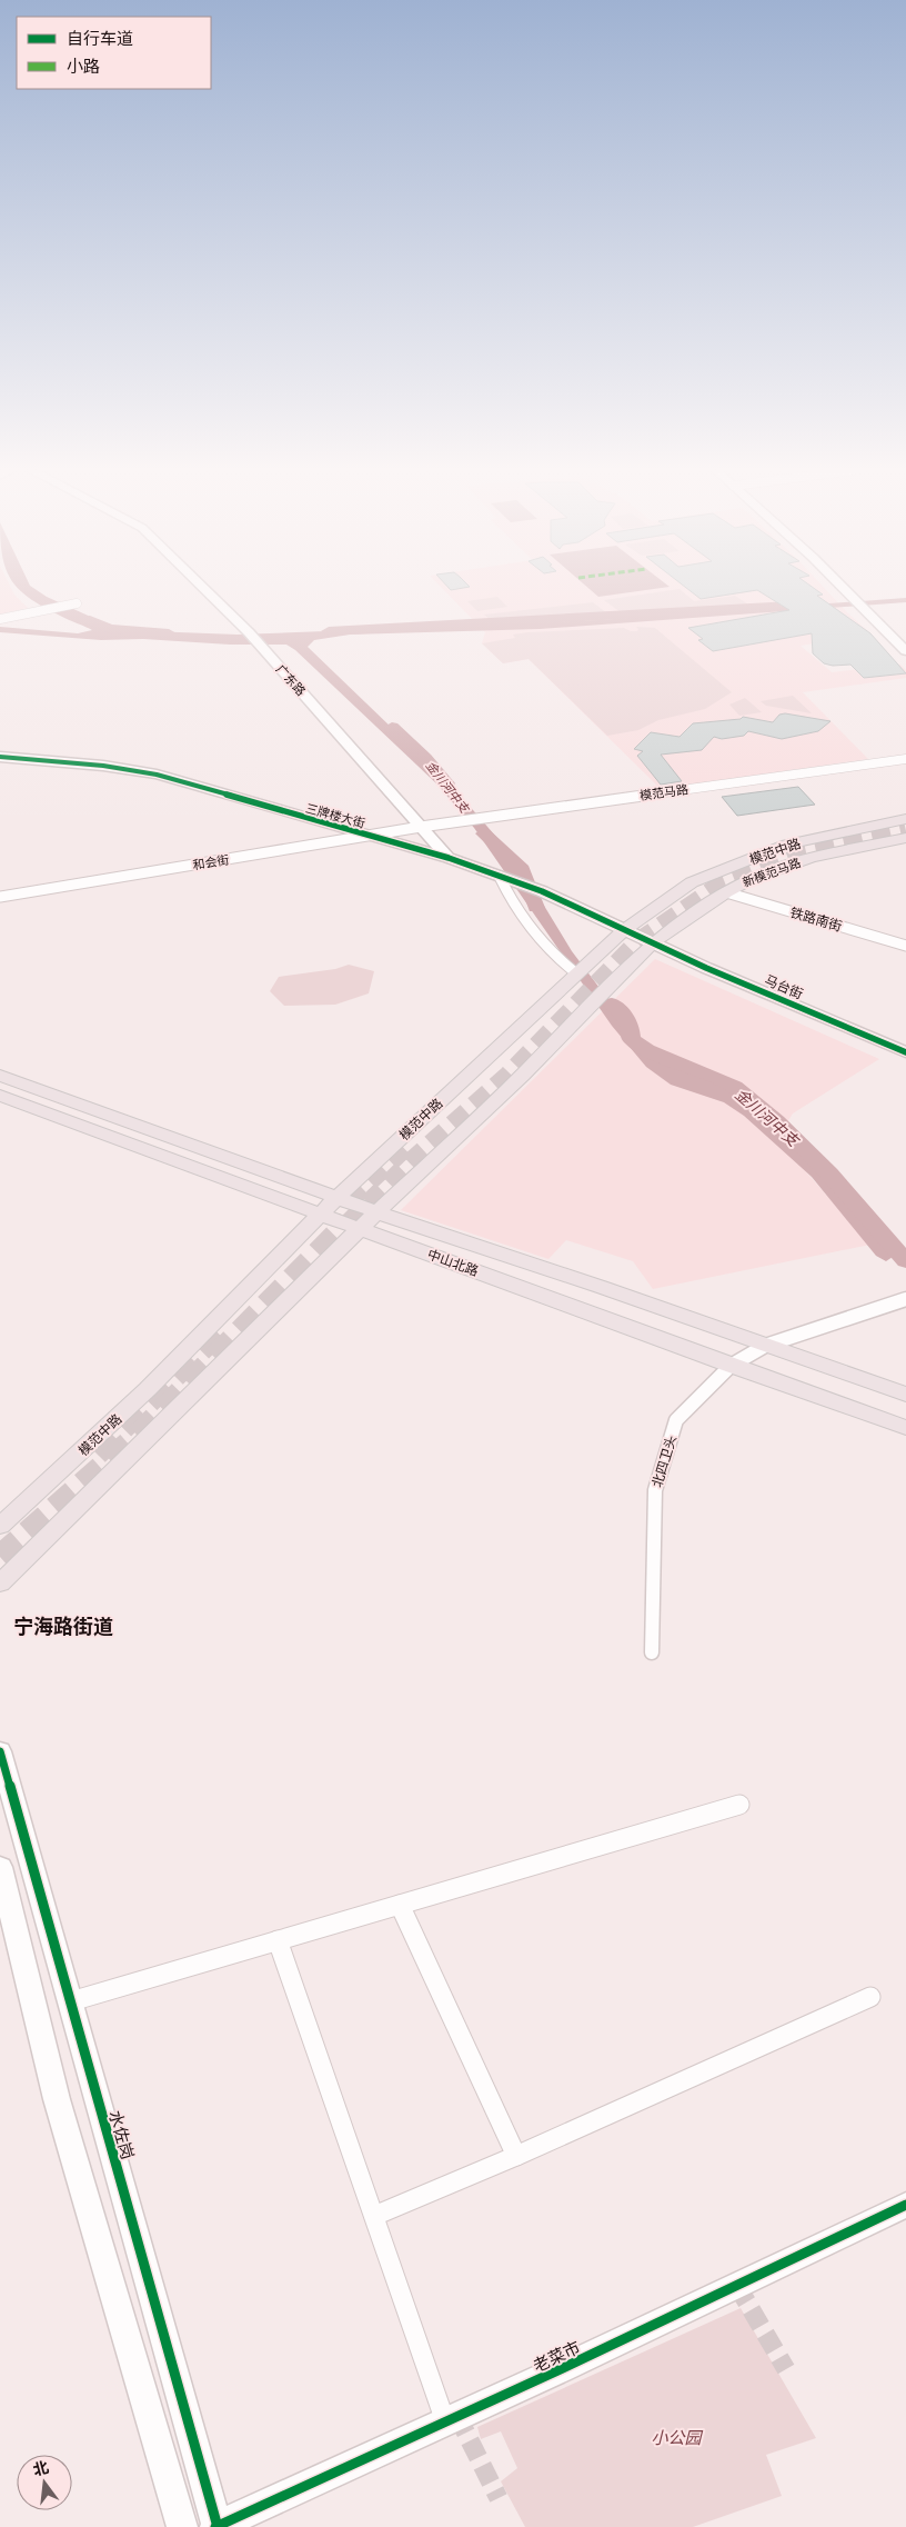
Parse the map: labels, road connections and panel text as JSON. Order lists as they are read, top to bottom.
{
  "streets": {
    "main road": ["模范中路", "新模范马路", "中山北路"],
    "street": [
      "广东路",
      "模范马路",
      "三牌楼大街",
      "和会街",
      "铁路南街",
      "马台街",
      "北四卫头",
      "水佐岗",
      "老菜市"
    ]
  },
  "crossings": [
    ["广东路", "模范马路"],
    ["广东路", "三牌楼大街"],
    ["广东路", "和会街"],
    ["模范马路", "和会街"],
    ["三牌楼大街", "模范中路"],
    ["三牌楼大街", "和会街"],
    ["三牌楼大街", "新模范马路"],
    ["三牌楼大街", "马台街"],
    ["模范中路", "中山北路"],
    ["新模范马路", "铁路南街"],
    ["新模范马路", "马台街"],
    ["中山北路", "北四卫头"],
    ["水佐岗", "老菜市"]
  ],
  "districts": ["宁海路街道"],
  "water": ["金川河中支"],
  "parks": ["小公园"],
  "legend": ["自行车道", "小路"],
  "north": "top"
}
